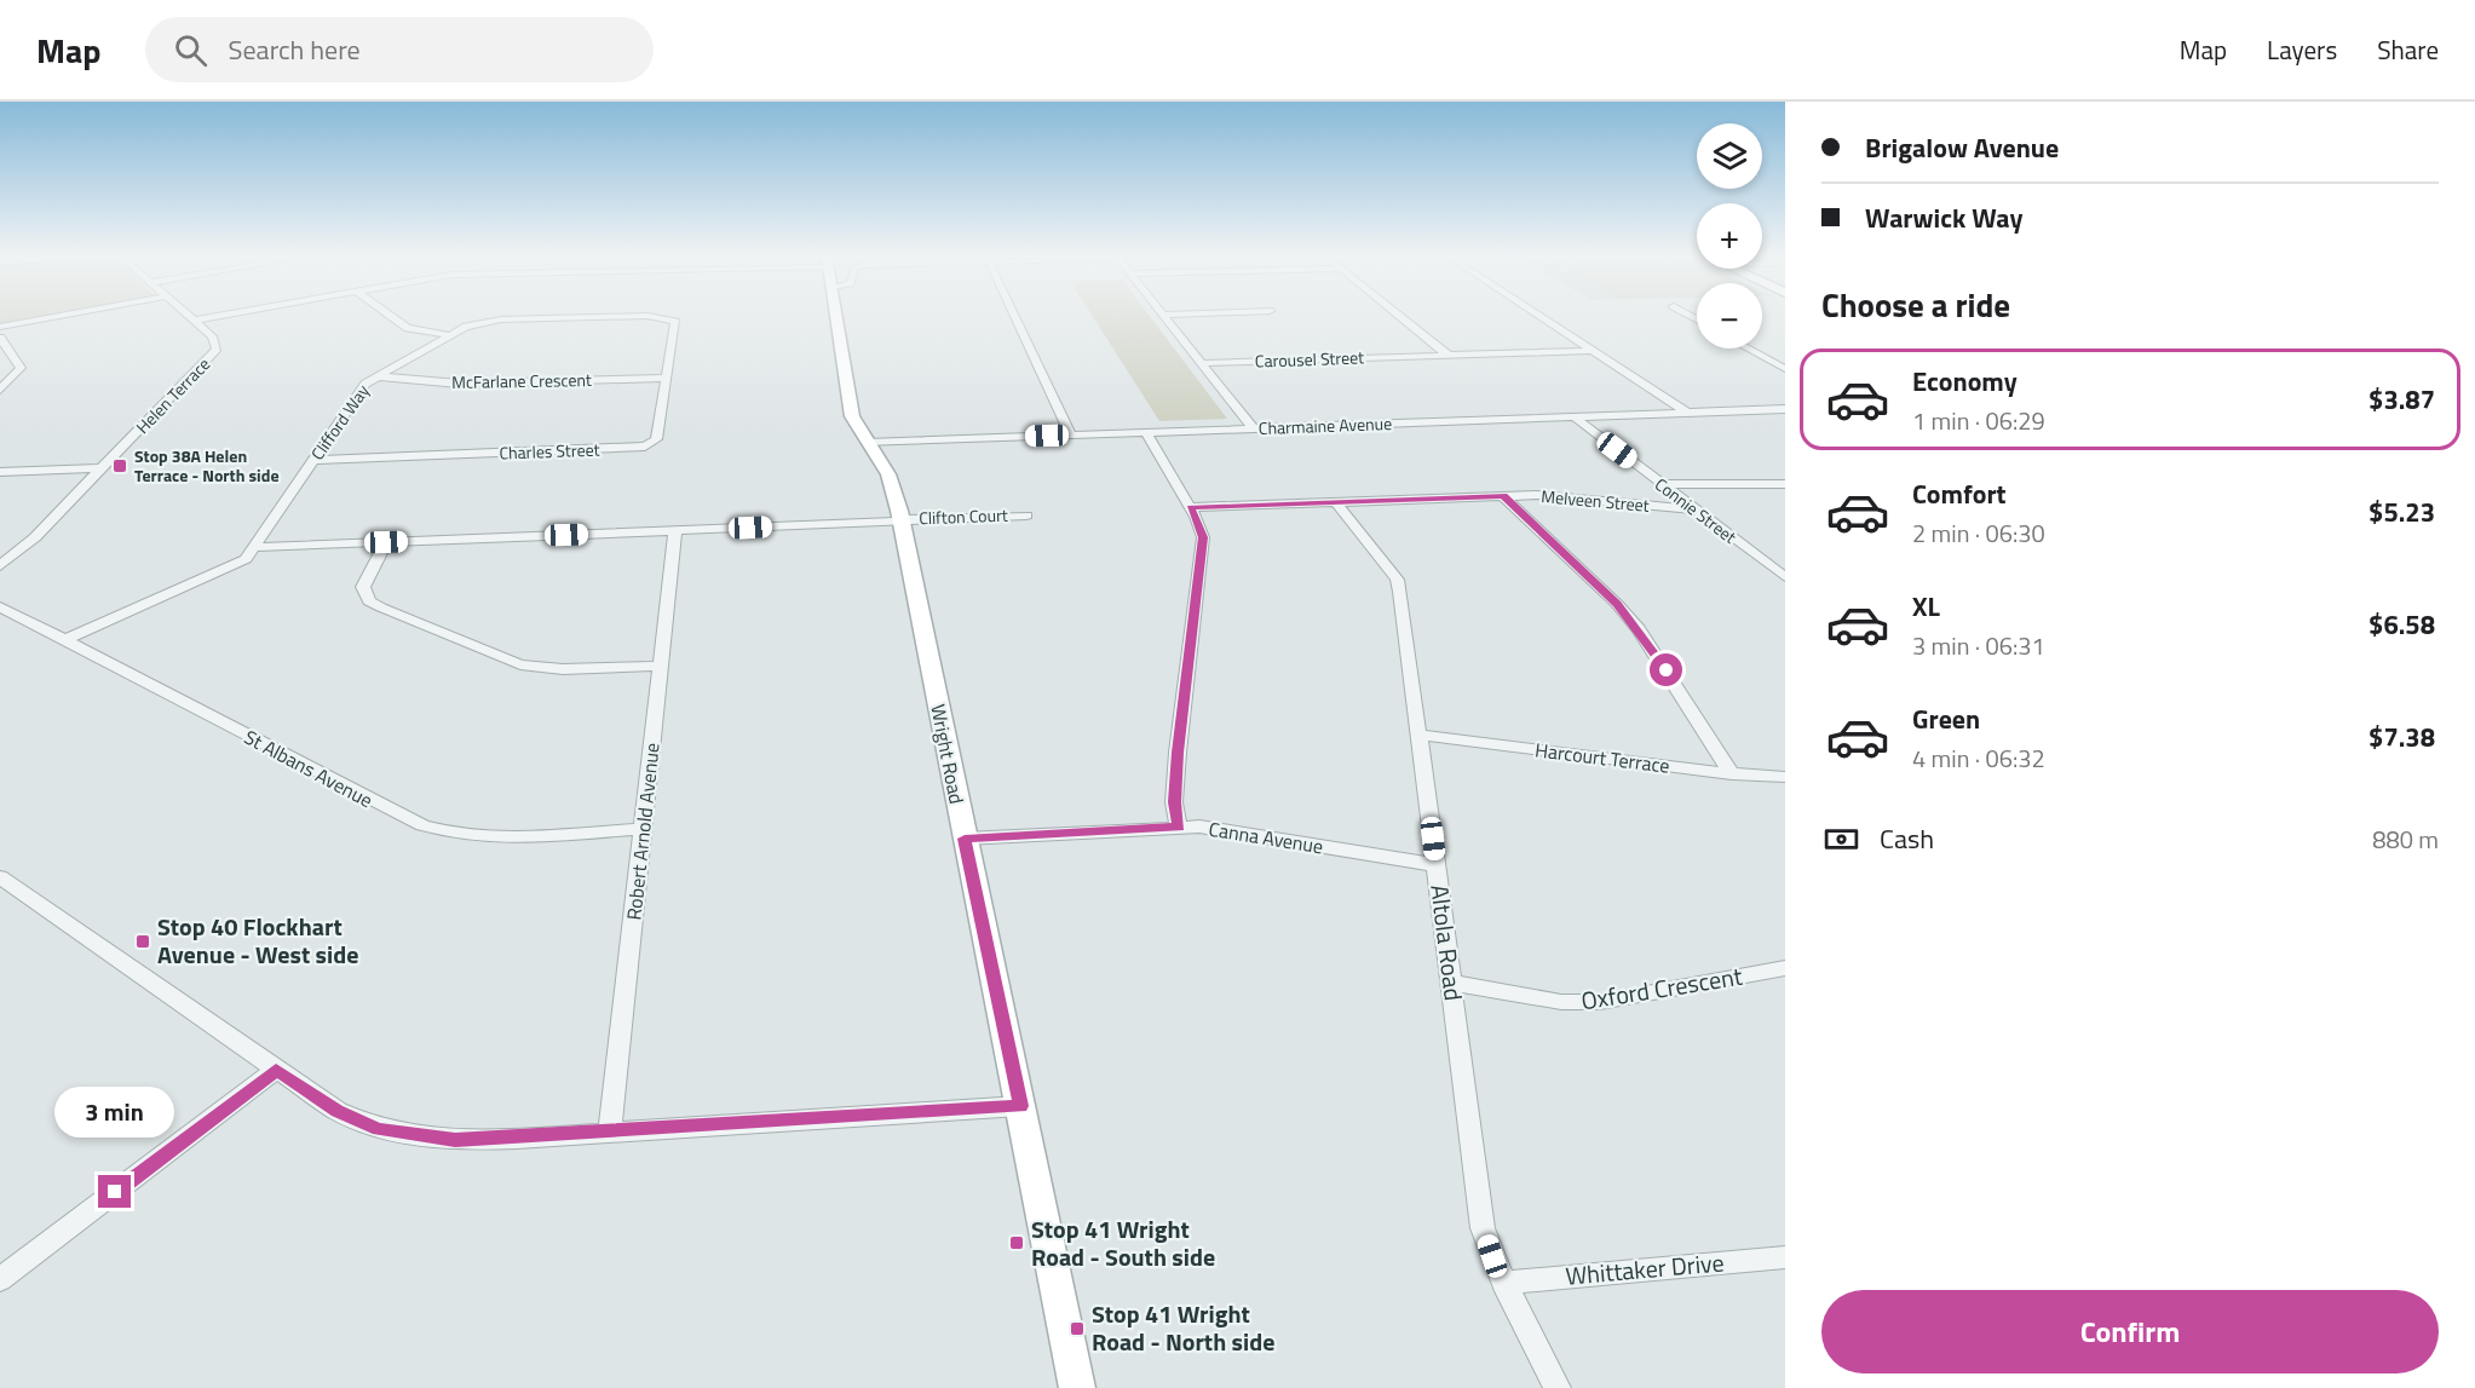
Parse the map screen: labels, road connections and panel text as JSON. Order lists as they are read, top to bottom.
{
  "streets": {
    "main road": ["Wright Road"],
    "street": [
      "Carousel Street",
      "McFarlane Crescent",
      "Helen Terrace",
      "Clifford Way",
      "Charmaine Avenue",
      "Charles Street",
      "Melveen Street",
      "Connie Street",
      "Clifton Court",
      "Harcourt Terrace",
      "St Albans Avenue",
      "Robert Arnold Avenue",
      "Canna Avenue",
      "Altola Road",
      "Oxford Crescent",
      "Whittaker Drive"
    ]
  },
  "crossings": [
    ["McFarlane Crescent", "Clifford Way"],
    ["McFarlane Crescent", "Charles Street"],
    ["Clifford Way", "Charles Street"],
    ["Clifford Way", "Clifton Court"],
    ["Clifford Way", "St Albans Avenue"],
    ["Charmaine Avenue", "Connie Street"],
    ["Charmaine Avenue", "Wright Road"],
    ["Melveen Street", "Connie Street"],
    ["Melveen Street", "Altola Road"],
    ["Clifton Court", "Wright Road"],
    ["Clifton Court", "Robert Arnold Avenue"],
    ["Wright Road", "Canna Avenue"],
    ["Harcourt Terrace", "Altola Road"],
    ["St Albans Avenue", "Robert Arnold Avenue"],
    ["Canna Avenue", "Altola Road"],
    ["Altola Road", "Oxford Crescent"],
    ["Altola Road", "Whittaker Drive"]
  ],
  "places": {
    "transit": [
      "Stop 38A Helen Terrace - North side",
      "Stop 40 Flockhart Avenue - West side",
      "Stop 41 Wright Road - South side",
      "Stop 41 Wright Road - North side"
    ]
  },
  "page": {
    "header": "Map",
    "search": "Search here",
    "nav": ["Map", "Layers", "Share"],
    "banner": ["Brigalow Avenue", "Warwick Way"],
    "map_buttons": ["+", "−"],
    "heading": "Choose a ride",
    "list": [
      {
        "name": "Economy",
        "note": "1 min · 06:29",
        "value": "$3.87"
      },
      {
        "name": "Comfort",
        "note": "2 min · 06:30",
        "value": "$5.23"
      },
      {
        "name": "XL",
        "note": "3 min · 06:31",
        "value": "$6.58"
      },
      {
        "name": "Green",
        "note": "4 min · 06:32",
        "value": "$7.38"
      }
    ],
    "pay": ["Cash", "880 m"],
    "bubble": "3 min",
    "buttons": "Confirm"
  }
}
